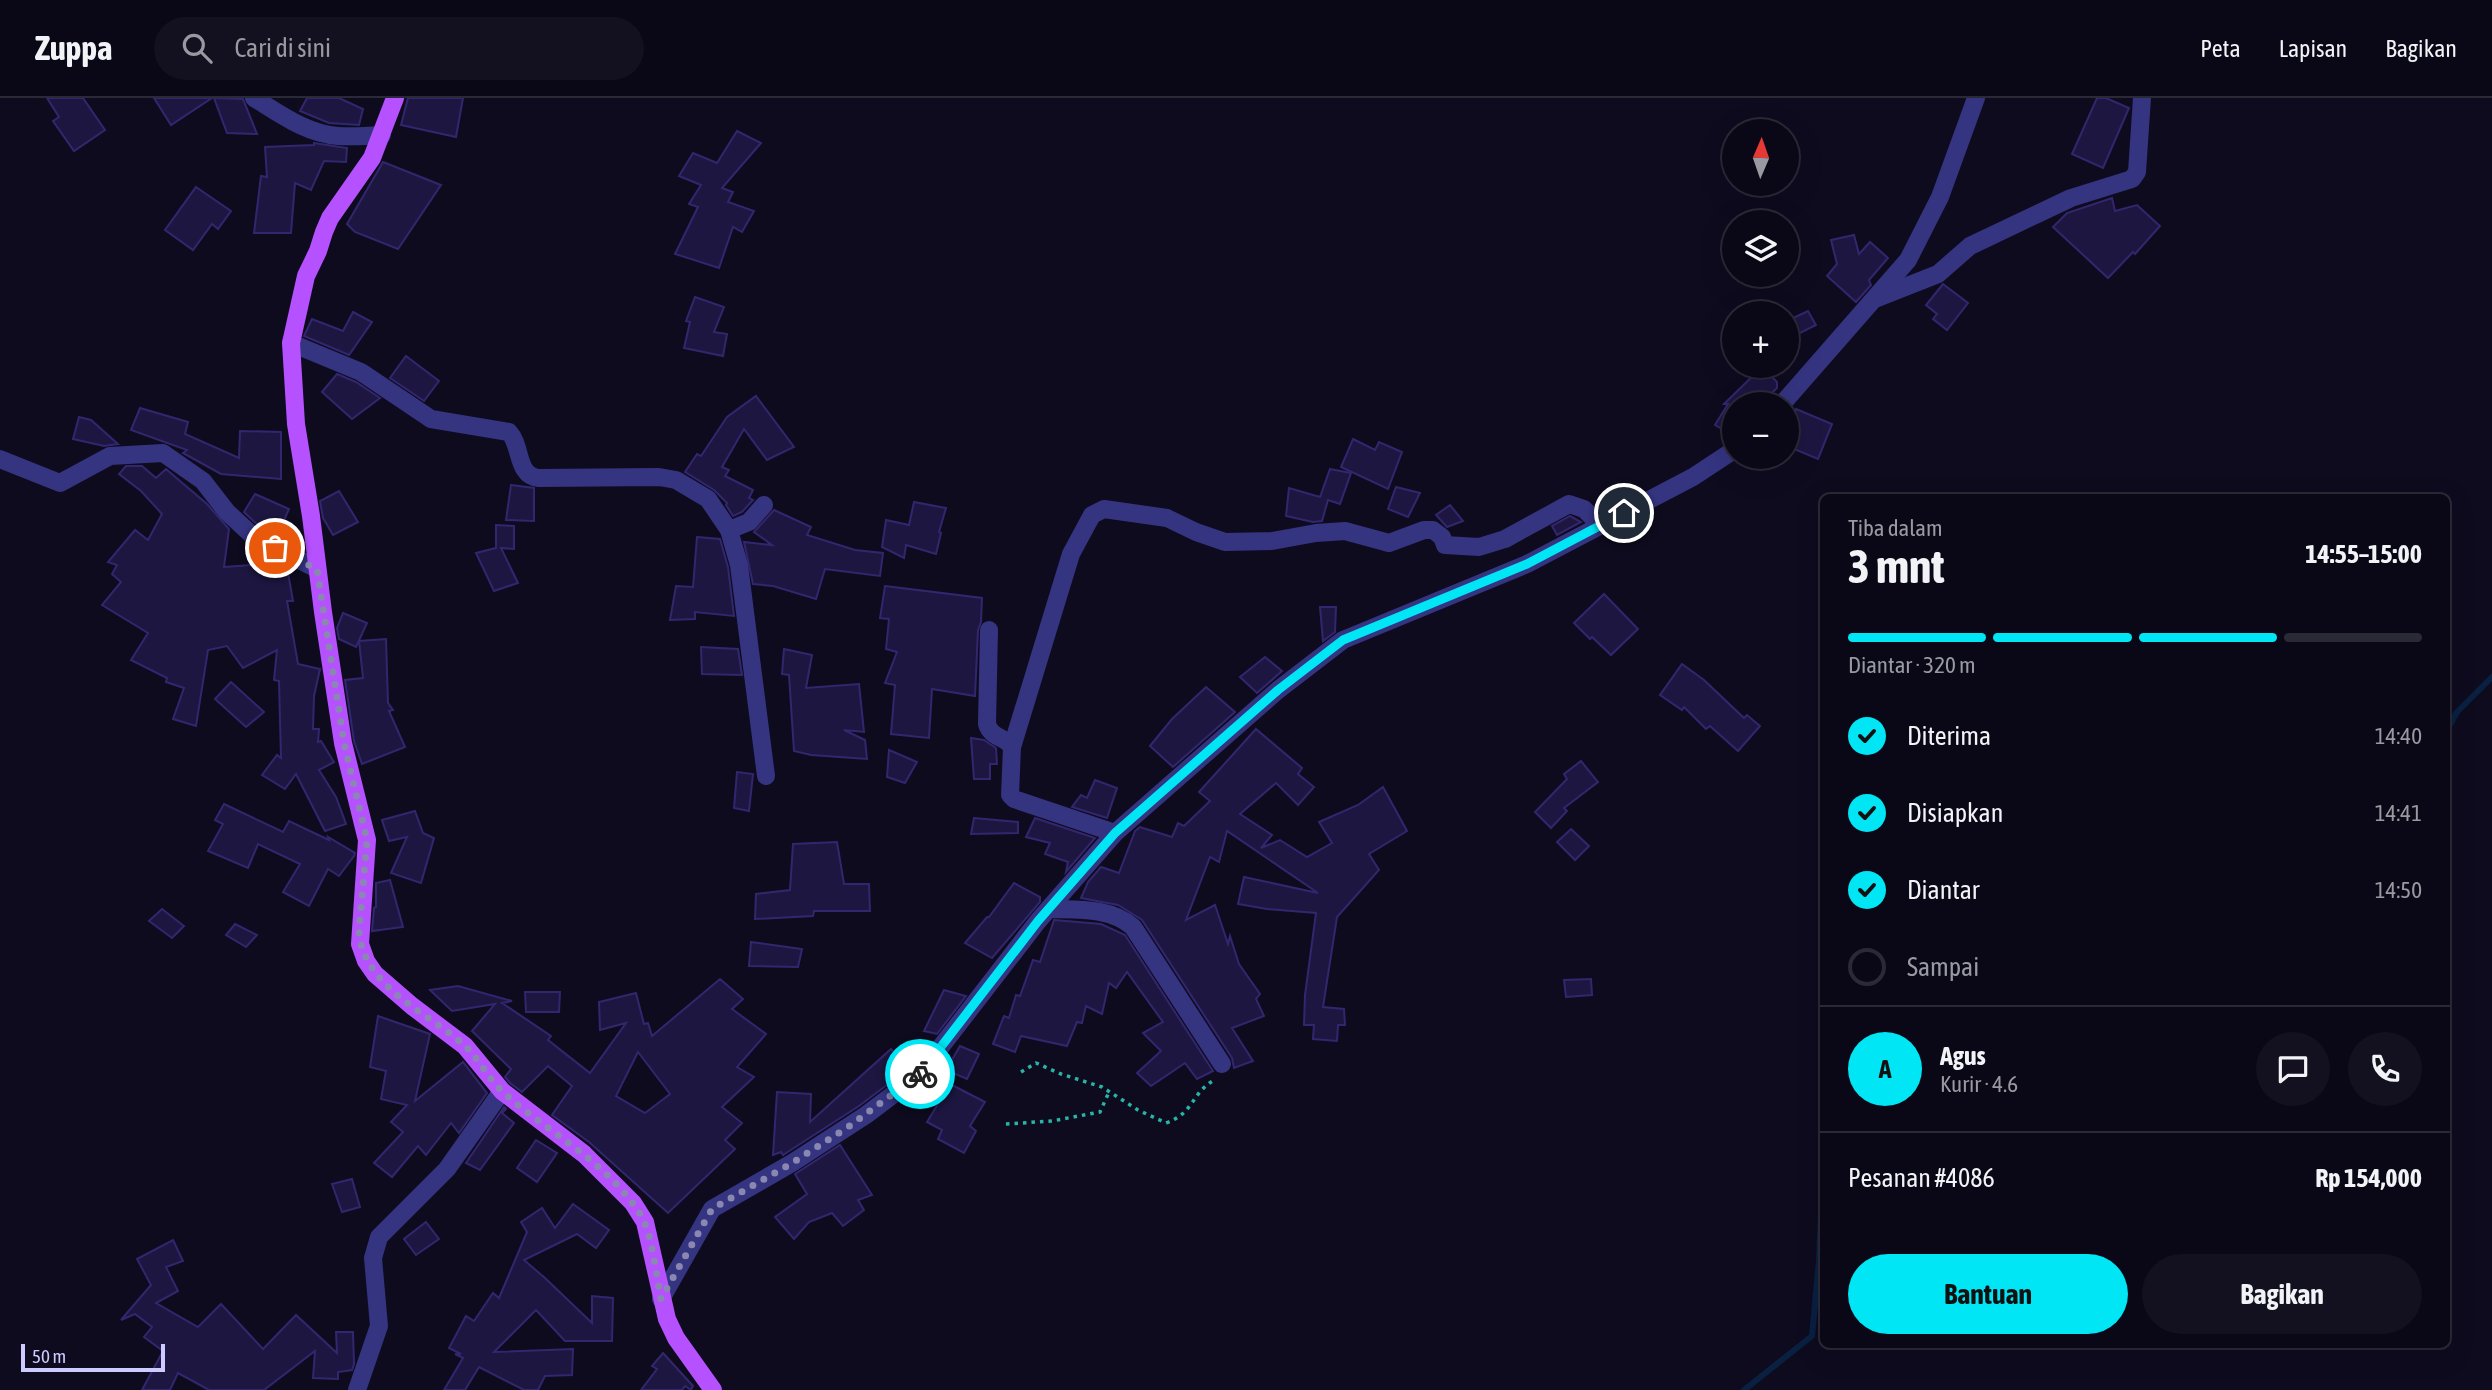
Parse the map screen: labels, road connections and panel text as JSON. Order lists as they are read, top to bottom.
{
  "scale_bar": "50 m",
  "north": "top",
  "page": {
    "header": "Zuppa",
    "search": "Cari di sini",
    "nav": ["Peta", "Lapisan", "Bagikan"],
    "map_buttons": ["+", "−"],
    "heading": ["3 mnt", "Tiba dalam", "14:55–15:00"],
    "panel": [
      "Agus",
      "Kurir · 4.6",
      "Pesanan #4086",
      "Rp 154,000"
    ],
    "bar": "Diantar · 320 m",
    "list": [
      ["Diterima", "14:40"],
      ["Disiapkan", "14:41"],
      ["Diantar", "14:50"],
      "Sampai"
    ],
    "round": "A",
    "buttons": ["Bantuan", "Bagikan"],
    "scale": "50 m"
  }
}
